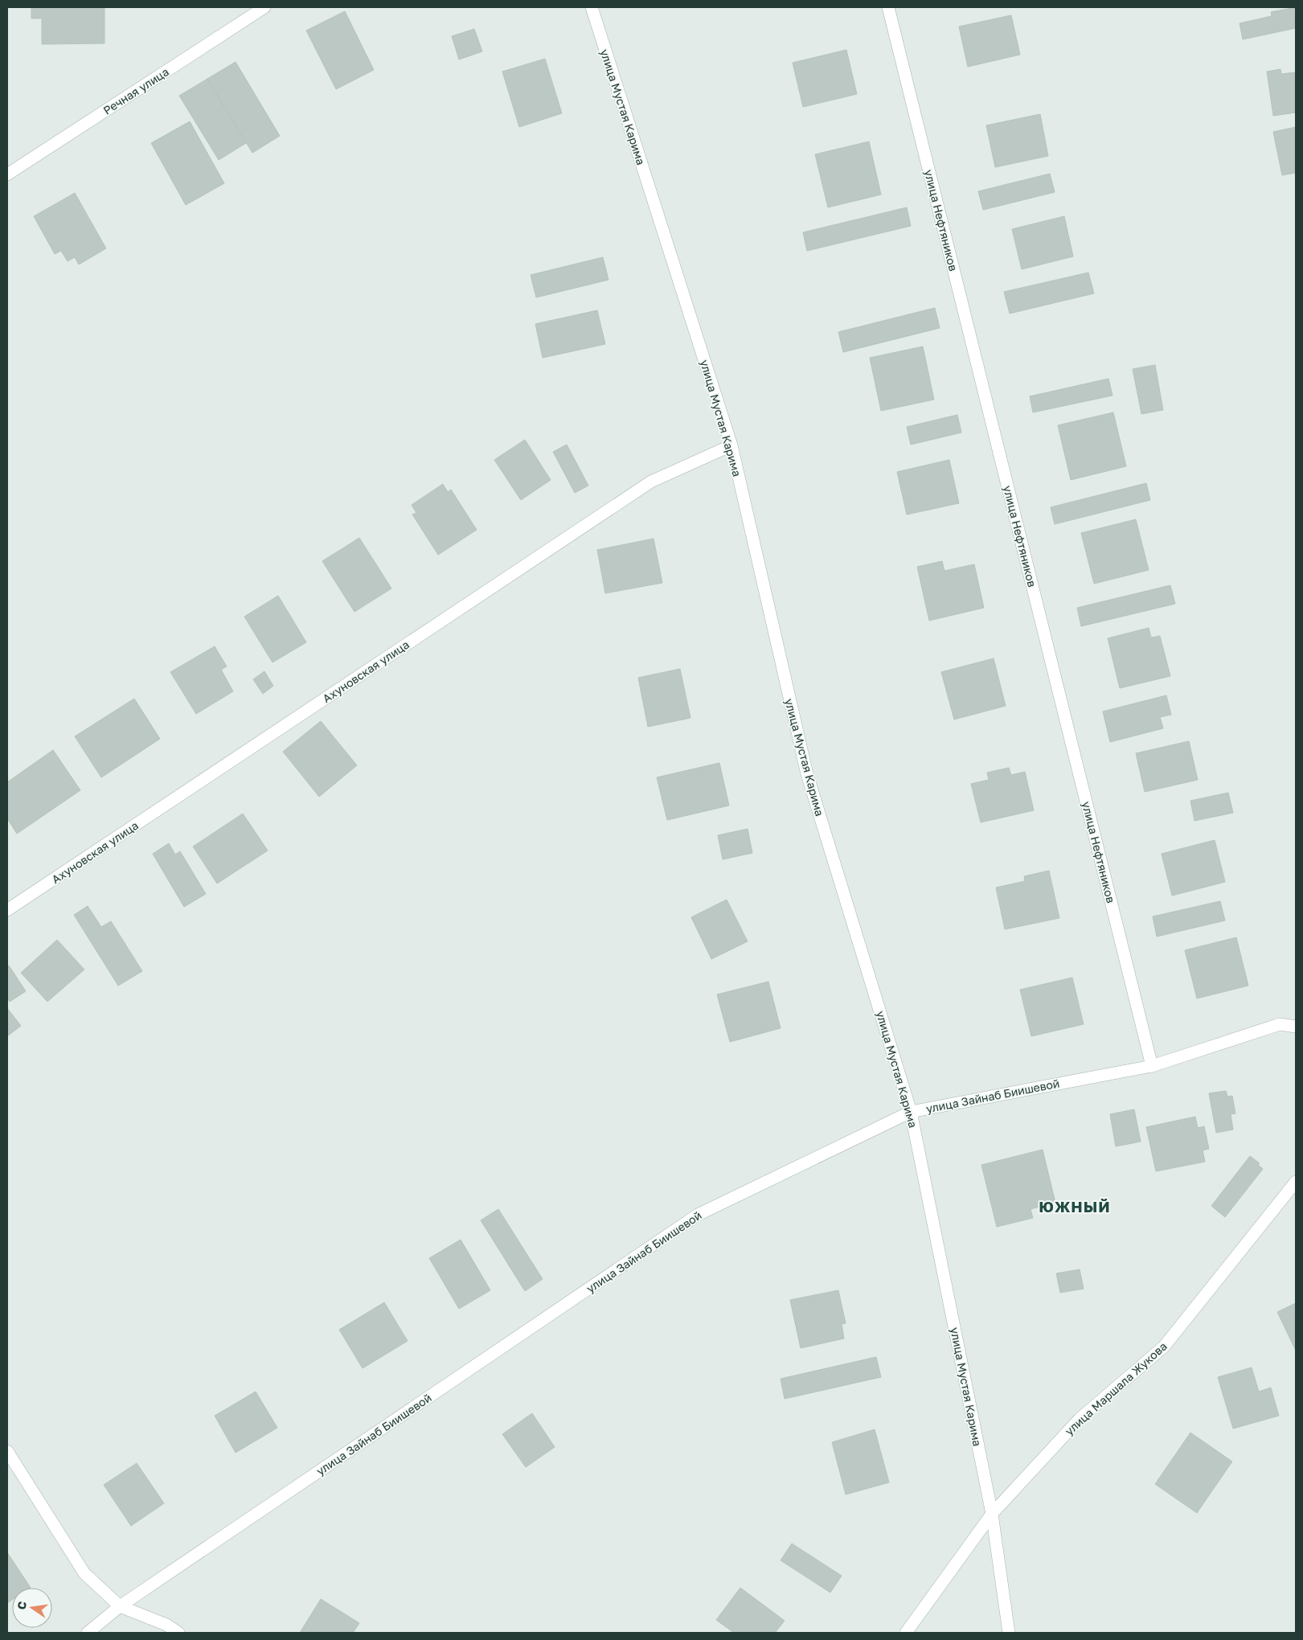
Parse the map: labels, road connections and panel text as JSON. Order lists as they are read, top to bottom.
{
  "streets": {
    "street": [
      "Речная улица",
      "улица Мустая Карима",
      "улица Нефтяников",
      "Ахуновская улица",
      "улица Зайнаб Биишевой",
      "улица Маршала Жукова"
    ]
  },
  "crossings": [
    ["улица Мустая Карима", "Ахуновская улица"],
    ["улица Мустая Карима", "улица Зайнаб Биишевой"],
    ["улица Мустая Карима", "улица Маршала Жукова"],
    ["улица Нефтяников", "улица Зайнаб Биишевой"]
  ],
  "districts": ["ЮЖНЫЙ"],
  "north": "left"
}
